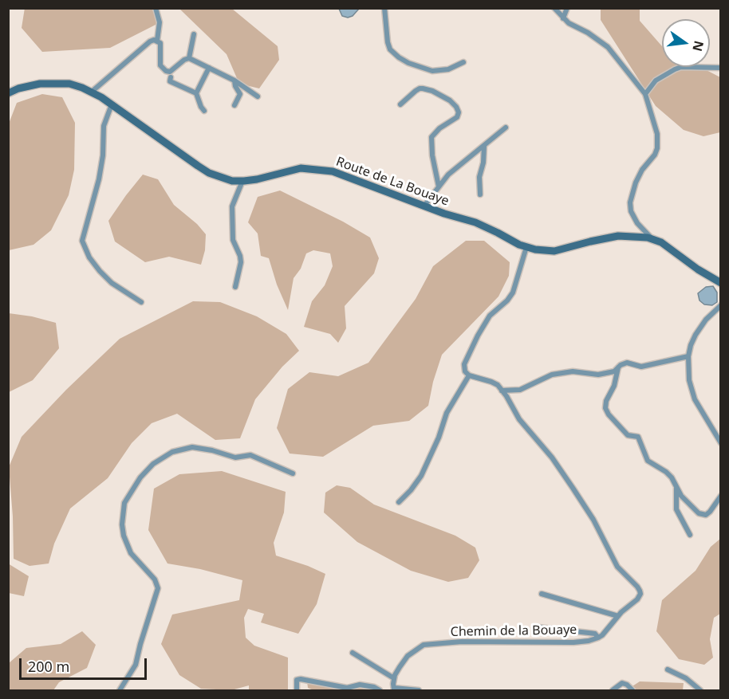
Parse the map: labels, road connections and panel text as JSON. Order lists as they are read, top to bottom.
{
  "streets": {
    "main road": ["Route de La Bouaye"],
    "street": ["Chemin de la Bouaye"]
  },
  "scale_bar": "200 m",
  "north": "right"
}
